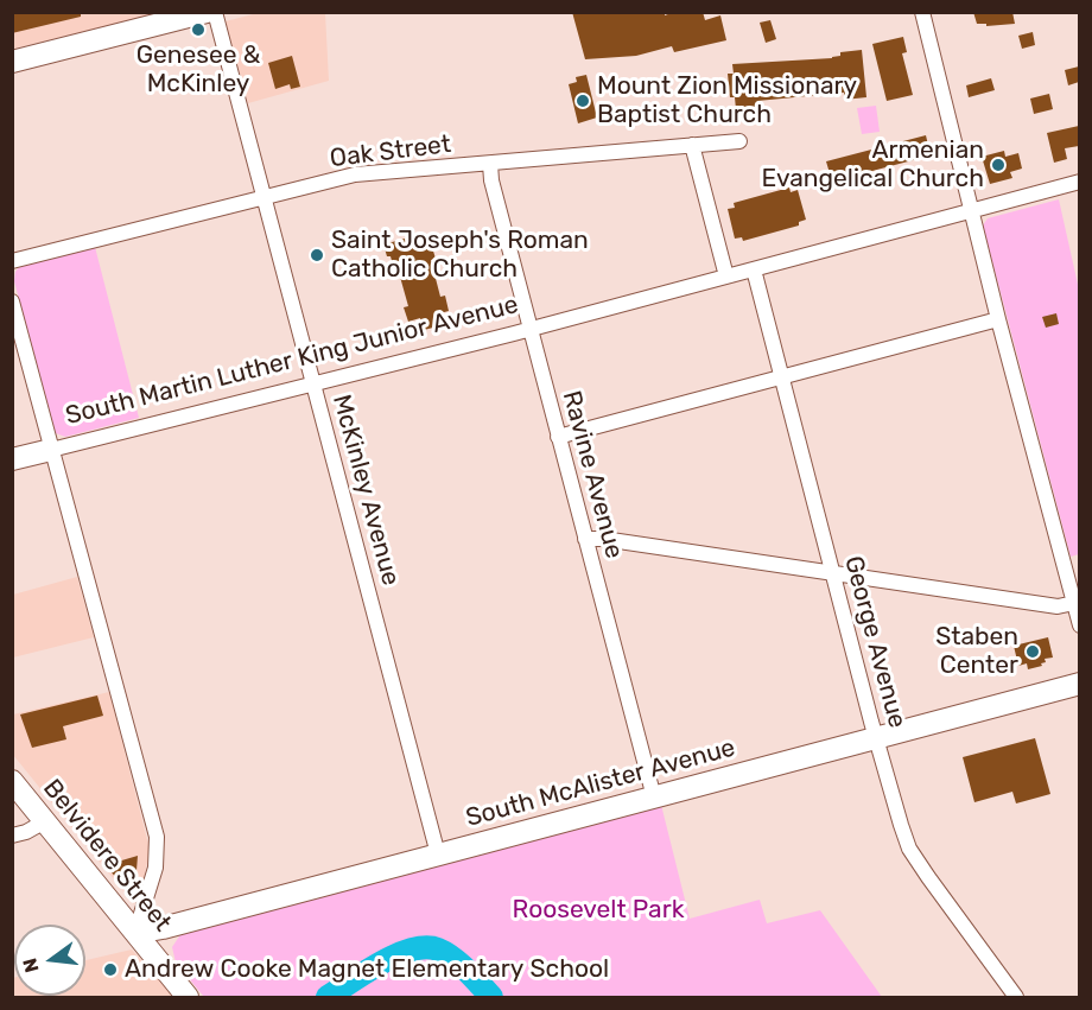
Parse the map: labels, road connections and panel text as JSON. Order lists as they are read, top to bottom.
{
  "streets": {
    "street": [
      "Oak Street",
      "South Martin Luther King Junior Avenue",
      "Ravine Avenue",
      "McKinley Avenue",
      "George Avenue",
      "South McAlister Avenue",
      "Belvidere Street"
    ]
  },
  "crossings": [
    ["Oak Street", "Ravine Avenue"],
    ["Oak Street", "McKinley Avenue"],
    ["South Martin Luther King Junior Avenue", "Ravine Avenue"],
    ["South Martin Luther King Junior Avenue", "McKinley Avenue"],
    ["South Martin Luther King Junior Avenue", "George Avenue"],
    ["Ravine Avenue", "South McAlister Avenue"],
    ["McKinley Avenue", "South McAlister Avenue"],
    ["George Avenue", "South McAlister Avenue"],
    ["South McAlister Avenue", "Belvidere Street"]
  ],
  "parks": ["Roosevelt Park"],
  "places": [
    "Genesee & McKinley",
    "Mount Zion Missionary Baptist Church",
    "Armenian Evangelical Church",
    "Saint Joseph's Roman Catholic Church",
    "Staben Center",
    "Andrew Cooke Magnet Elementary School"
  ],
  "north": "left"
}
